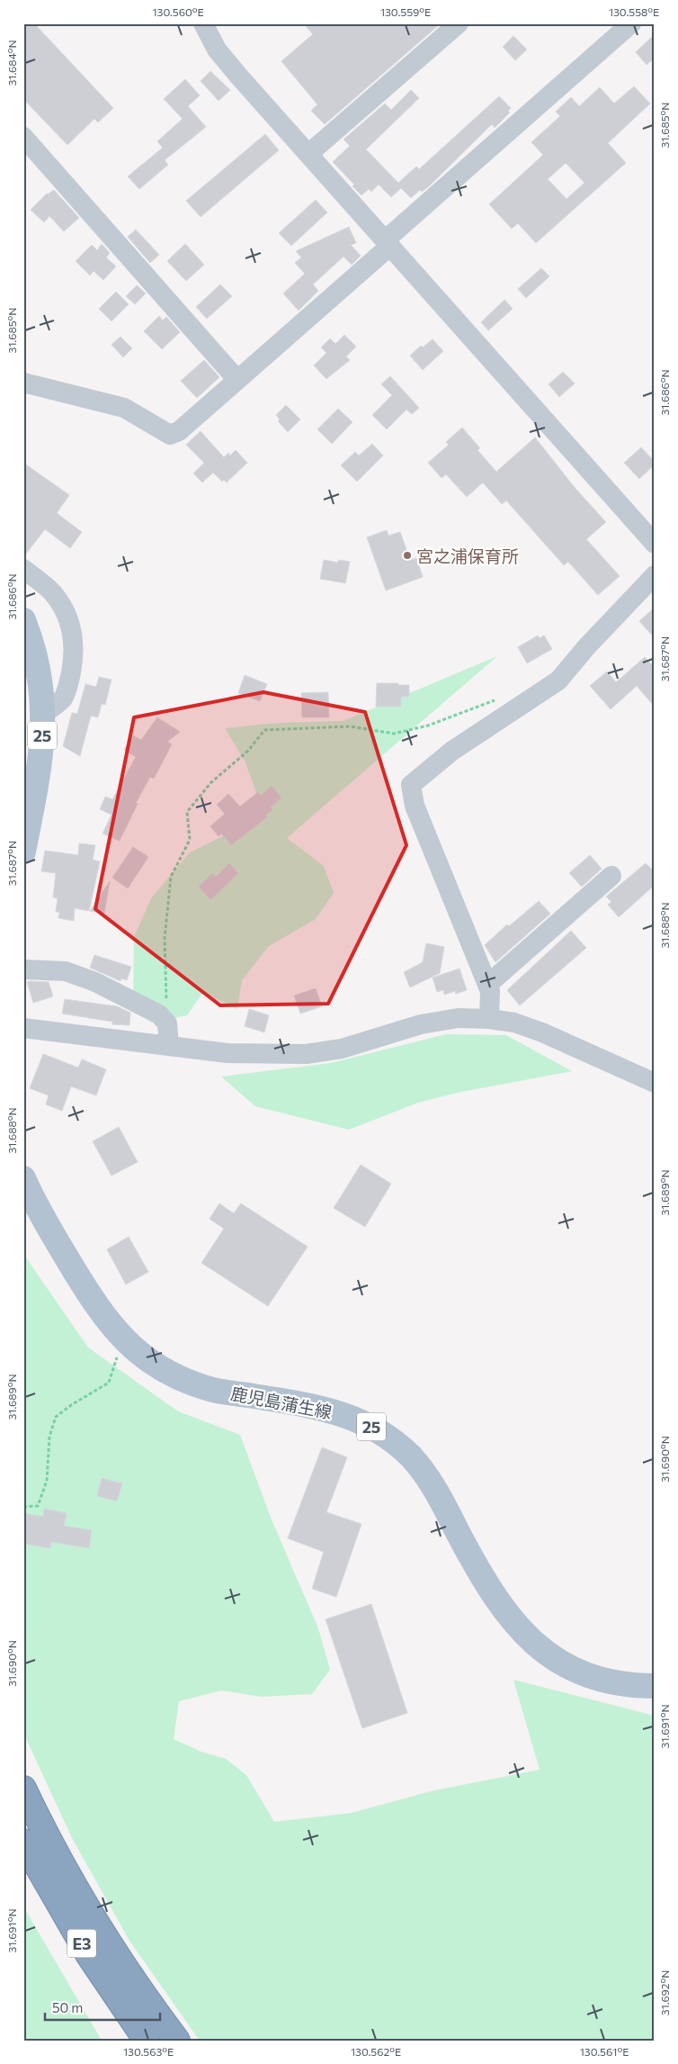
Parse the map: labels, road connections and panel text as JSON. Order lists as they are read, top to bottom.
{
  "streets": {
    "highway": ["E3"],
    "main road": ["25", "鹿児島蒲生線"]
  },
  "places": ["宮之浦保育所"],
  "scale_bar": "50 m",
  "coordinates": [
    "130.560°E",
    "130.559°E",
    "130.558°E",
    "31.684°N",
    "31.685°N",
    "31.686°N",
    "31.687°N",
    "31.688°N",
    "31.689°N",
    "31.690°N",
    "31.691°N",
    "31.692°N",
    "130.563°E",
    "130.562°E",
    "130.561°E"
  ]
}
